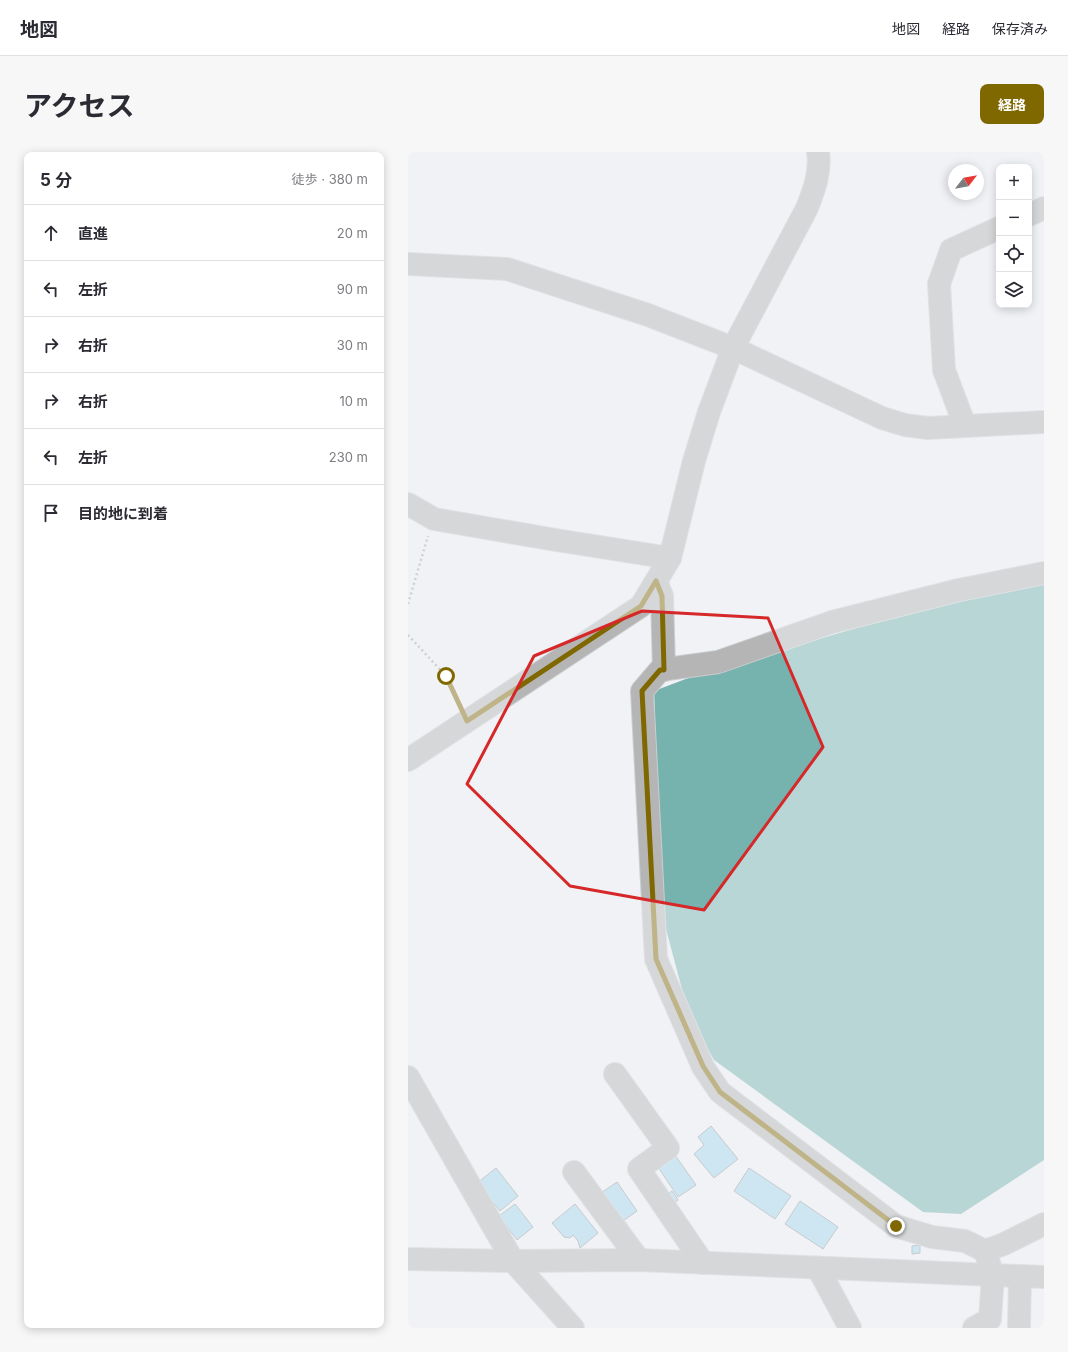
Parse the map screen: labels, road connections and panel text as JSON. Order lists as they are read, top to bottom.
{
  "north": "top right",
  "page": {
    "header": "地図",
    "nav": ["地図", "経路", "保存済み"],
    "title": "アクセス",
    "buttons": "経路",
    "heading": ["5 分", "徒歩 · 380 m"],
    "map_buttons": ["+", "−"],
    "list": [
      ["直進", "20 m"],
      ["左折", "90 m"],
      ["右折", "30 m"],
      ["右折", "10 m"],
      ["左折", "230 m"],
      "目的地に到着"
    ]
  }
}
